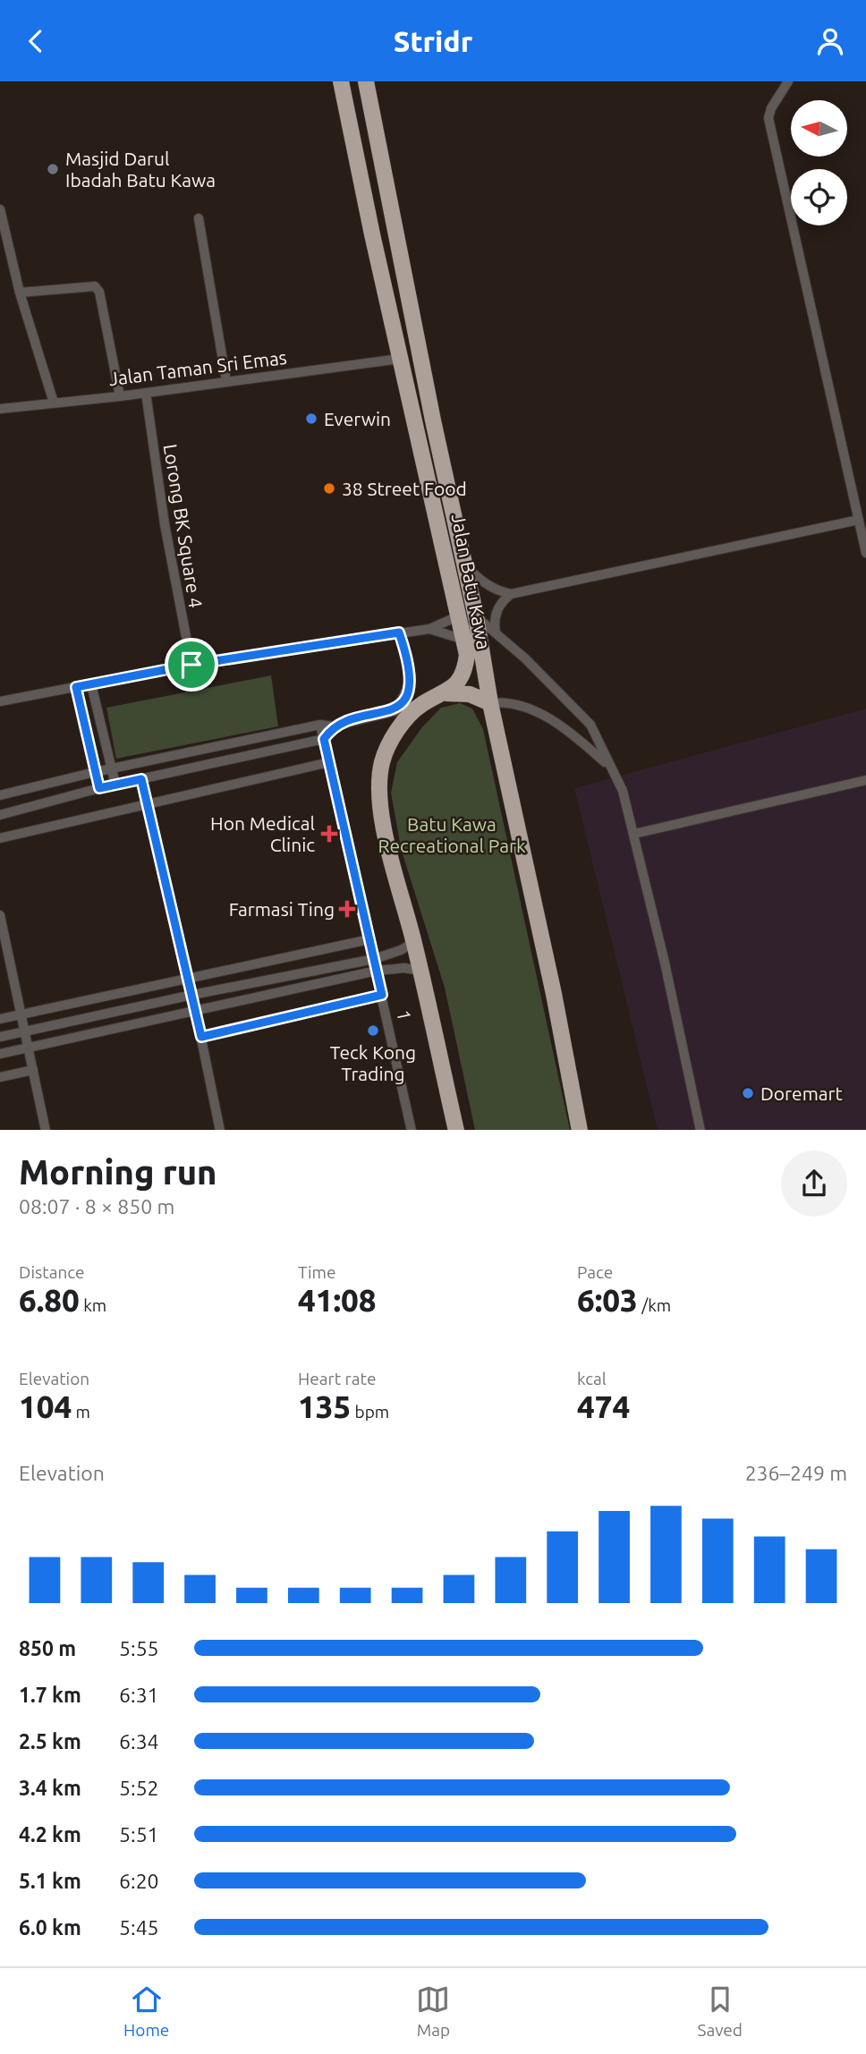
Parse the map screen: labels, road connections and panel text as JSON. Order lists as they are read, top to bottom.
{
  "streets": {
    "highway": ["Jalan Batu Kawa"],
    "street": ["Jalan Taman Sri Emas", "Lorong BK Square 4", "1"]
  },
  "crossings": [
    ["Jalan Taman Sri Emas", "Lorong BK Square 4"],
    ["Jalan Taman Sri Emas", "Jalan Batu Kawa"]
  ],
  "parks": ["Batu Kawa Recreational Park"],
  "places": {
    "other": [
      "Masjid Darul Ibadah Batu Kawa",
      "Everwin",
      "38 Street Food",
      "Teck Kong Trading",
      "Doremart"
    ],
    "health": ["Hon Medical Clinic", "Farmasi Ting"]
  },
  "north": "left",
  "page": {
    "header": "Stridr",
    "heading": ["Morning run", "08:07 · 8 × 850 m"],
    "stats": [
      ["Distance", "6.80 km"],
      ["Time", "41:08"],
      ["Pace", "6:03 /km"],
      ["Elevation", "104 m"],
      ["Heart rate", "135 bpm"],
      ["kcal", "474"]
    ],
    "chart": ["Elevation", "236–249 m"],
    "list": [
      {
        "name": "850 m",
        "note": "5:55"
      },
      {
        "name": "1.7 km",
        "note": "6:31"
      },
      {
        "name": "2.5 km",
        "note": "6:34"
      },
      {
        "name": "3.4 km",
        "note": "5:52"
      },
      {
        "name": "4.2 km",
        "note": "5:51"
      },
      {
        "name": "5.1 km",
        "note": "6:20"
      },
      {
        "name": "6.0 km",
        "note": "5:45"
      }
    ],
    "tabs": ["Home", "Map", "Saved"]
  }
}
